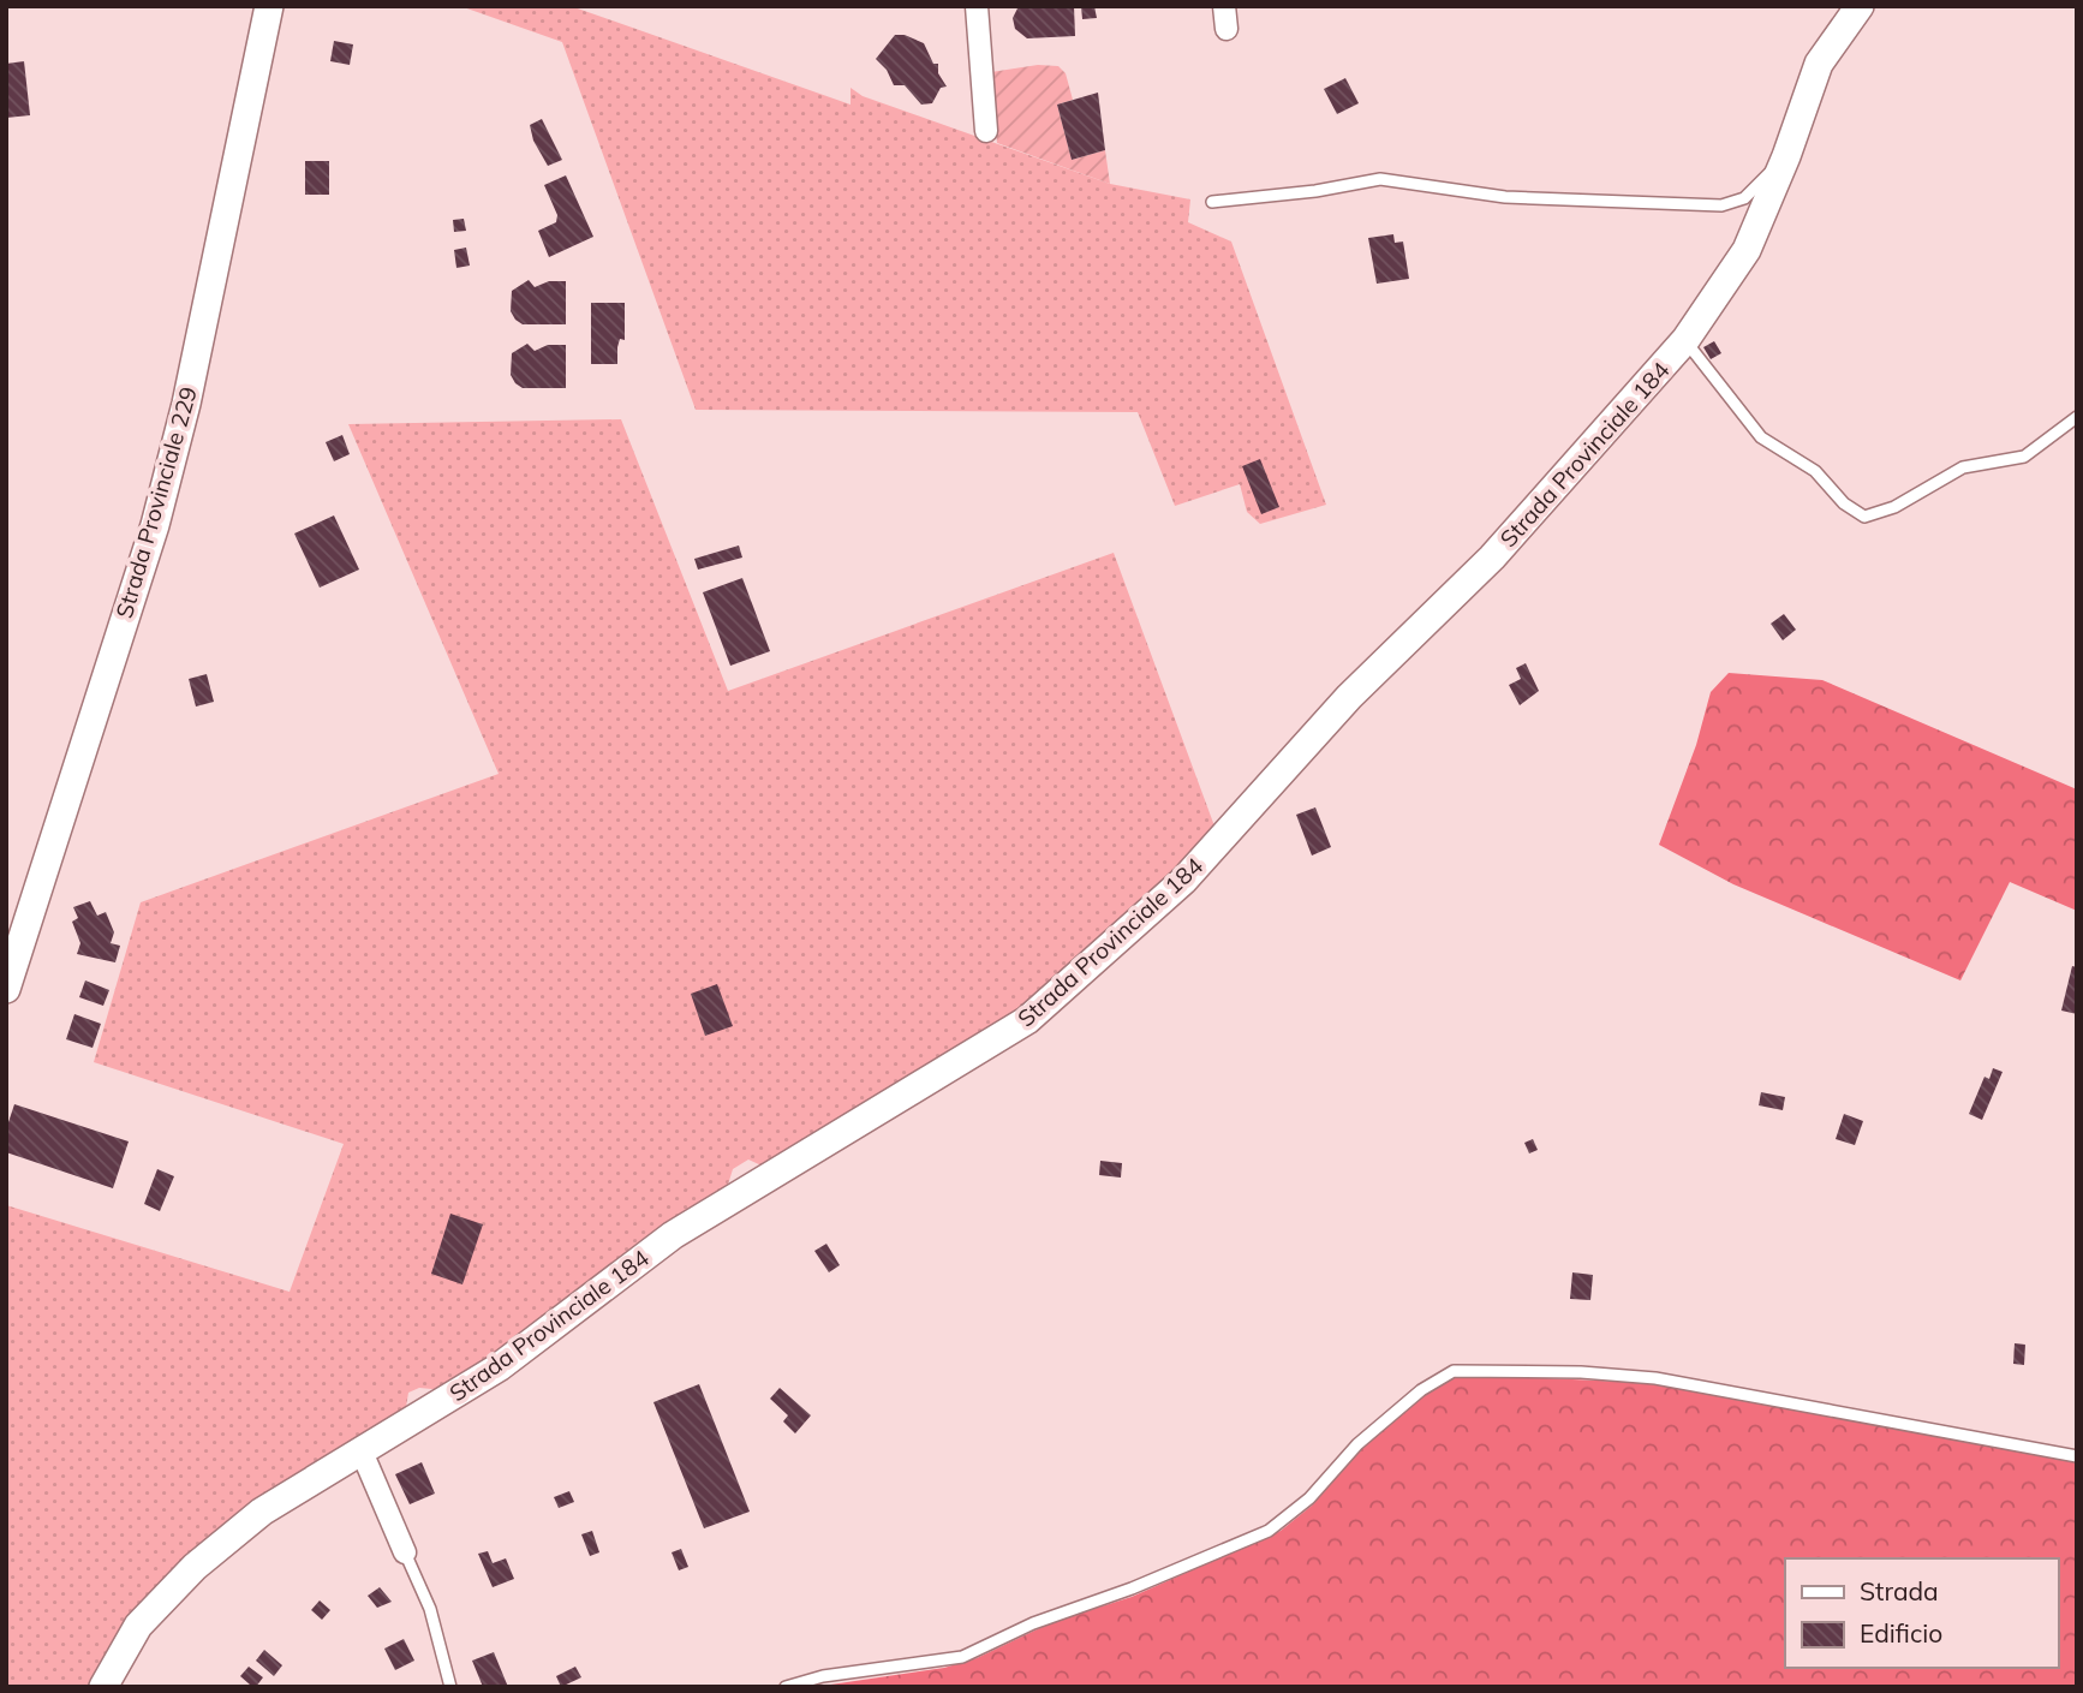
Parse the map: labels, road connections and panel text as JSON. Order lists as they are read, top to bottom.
{
  "streets": {
    "street": ["Strada Provinciale 184", "Strada Provinciale 229"]
  },
  "legend": ["Strada", "Edificio"]
}
